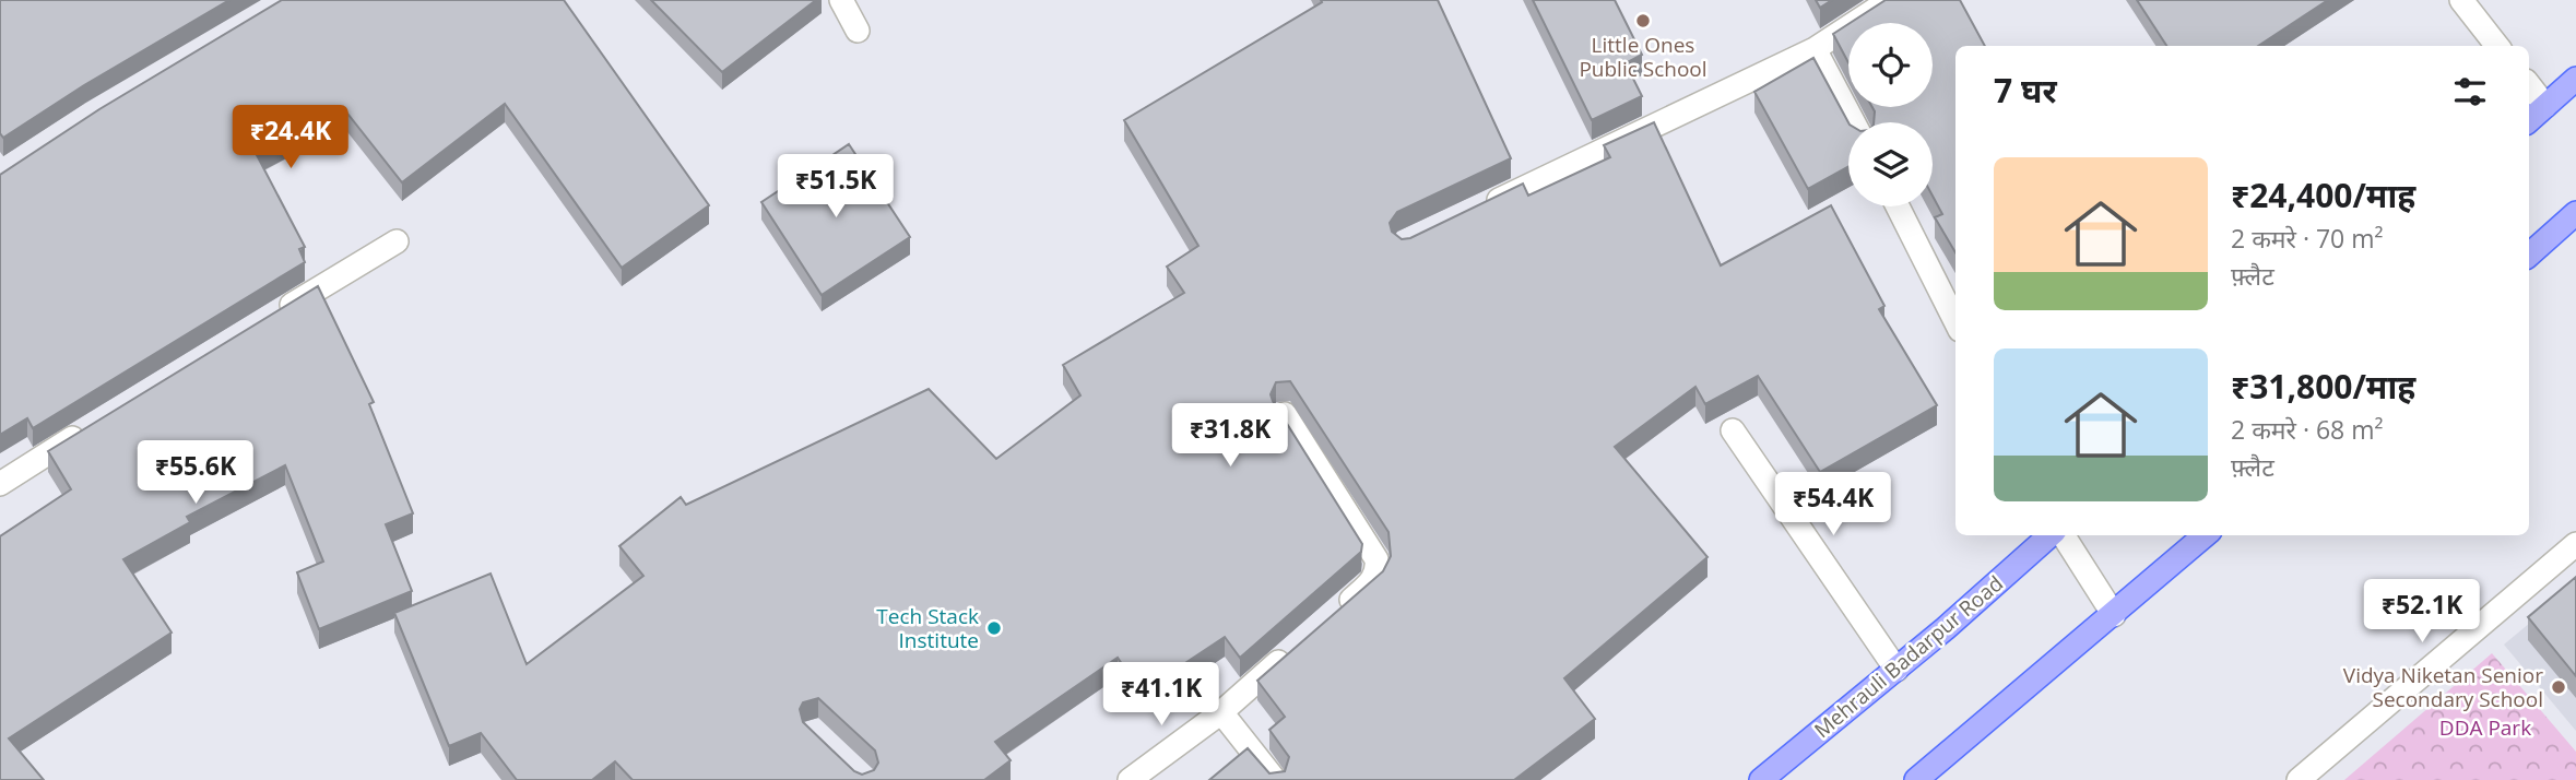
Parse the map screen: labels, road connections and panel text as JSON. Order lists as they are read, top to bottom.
{
  "streets": {
    "main road": ["Mehrauli Badarpur Road"]
  },
  "parks": ["DDA Park"],
  "places": ["Little Ones Public School", "Tech Stack Institute", "Vidya Niketan Senior Secondary School"],
  "page": {
    "heading": "7 घर",
    "price": [
      "₹24.4K",
      "₹51.5K",
      "₹31.8K",
      "₹55.6K",
      "₹54.4K",
      "₹52.1K",
      "₹41.1K"
    ],
    "list": [
      {
        "name": "₹24,400/माह",
        "note": "2 कमरे · 70 m² · फ़्लैट"
      },
      {
        "name": "₹31,800/माह",
        "note": "2 कमरे · 68 m² · फ़्लैट"
      }
    ]
  }
}
